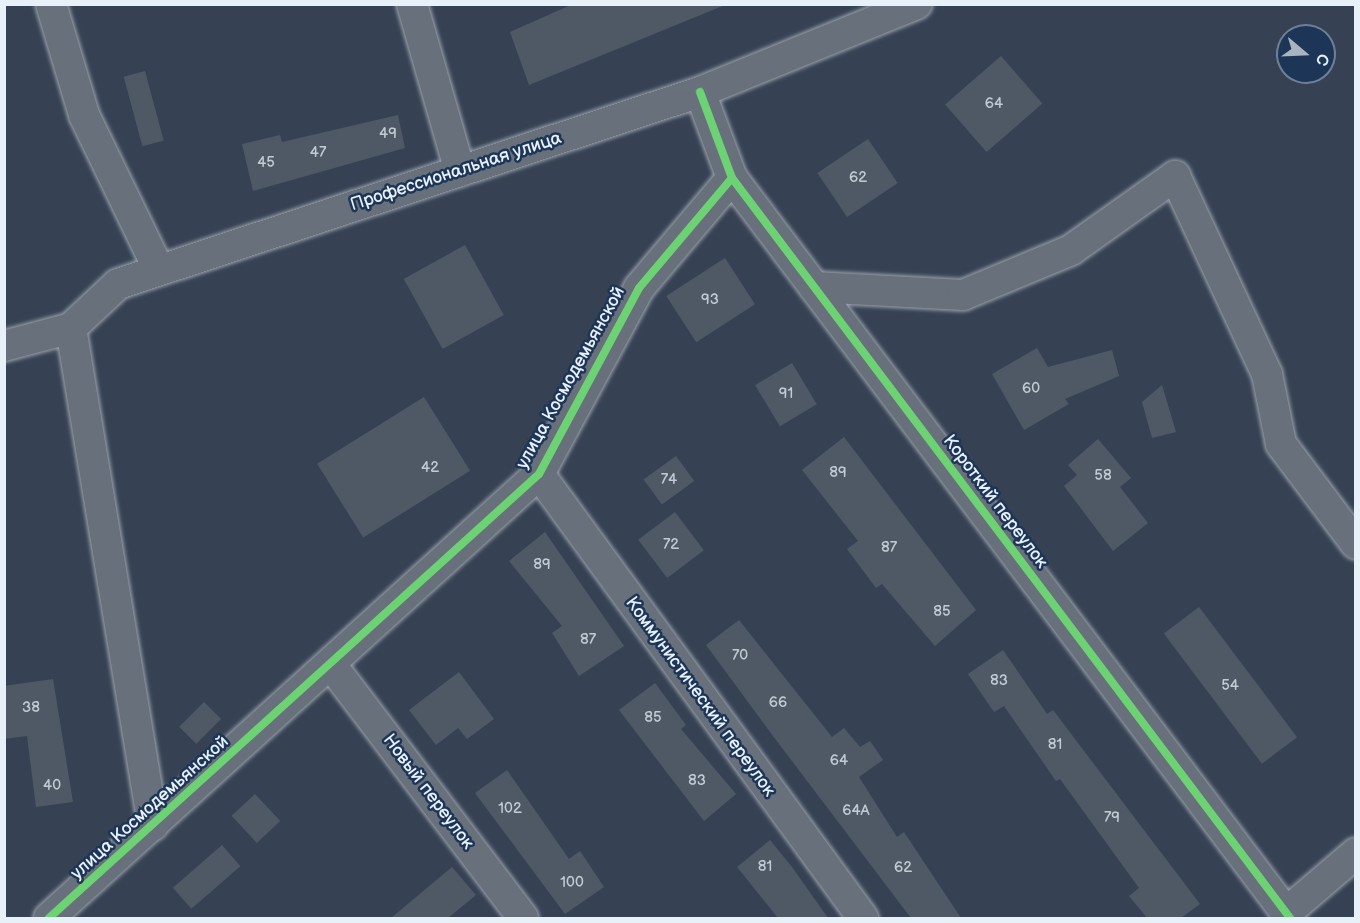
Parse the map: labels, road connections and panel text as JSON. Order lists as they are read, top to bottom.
{
  "streets": {
    "street": [
      "Профессиональная улица",
      "улица Космодемьянской",
      "Короткий переулок",
      "Коммунистический переулок",
      "Новый переулок"
    ]
  },
  "crossings": [
    ["Профессиональная улица", "Короткий переулок"],
    ["улица Космодемьянской", "Короткий переулок"],
    ["улица Космодемьянской", "Коммунистический переулок"],
    ["улица Космодемьянской", "Новый переулок"]
  ],
  "house_numbers": [
    "64",
    "49",
    "47",
    "45",
    "62",
    "93",
    "60",
    "91",
    "42",
    "89",
    "58",
    "74",
    "72",
    "87",
    "89",
    "85",
    "87",
    "70",
    "83",
    "54",
    "66",
    "38",
    "85",
    "81",
    "64",
    "83",
    "40",
    "102",
    "64А",
    "79",
    "81",
    "62",
    "100"
  ],
  "north": "right"
}
